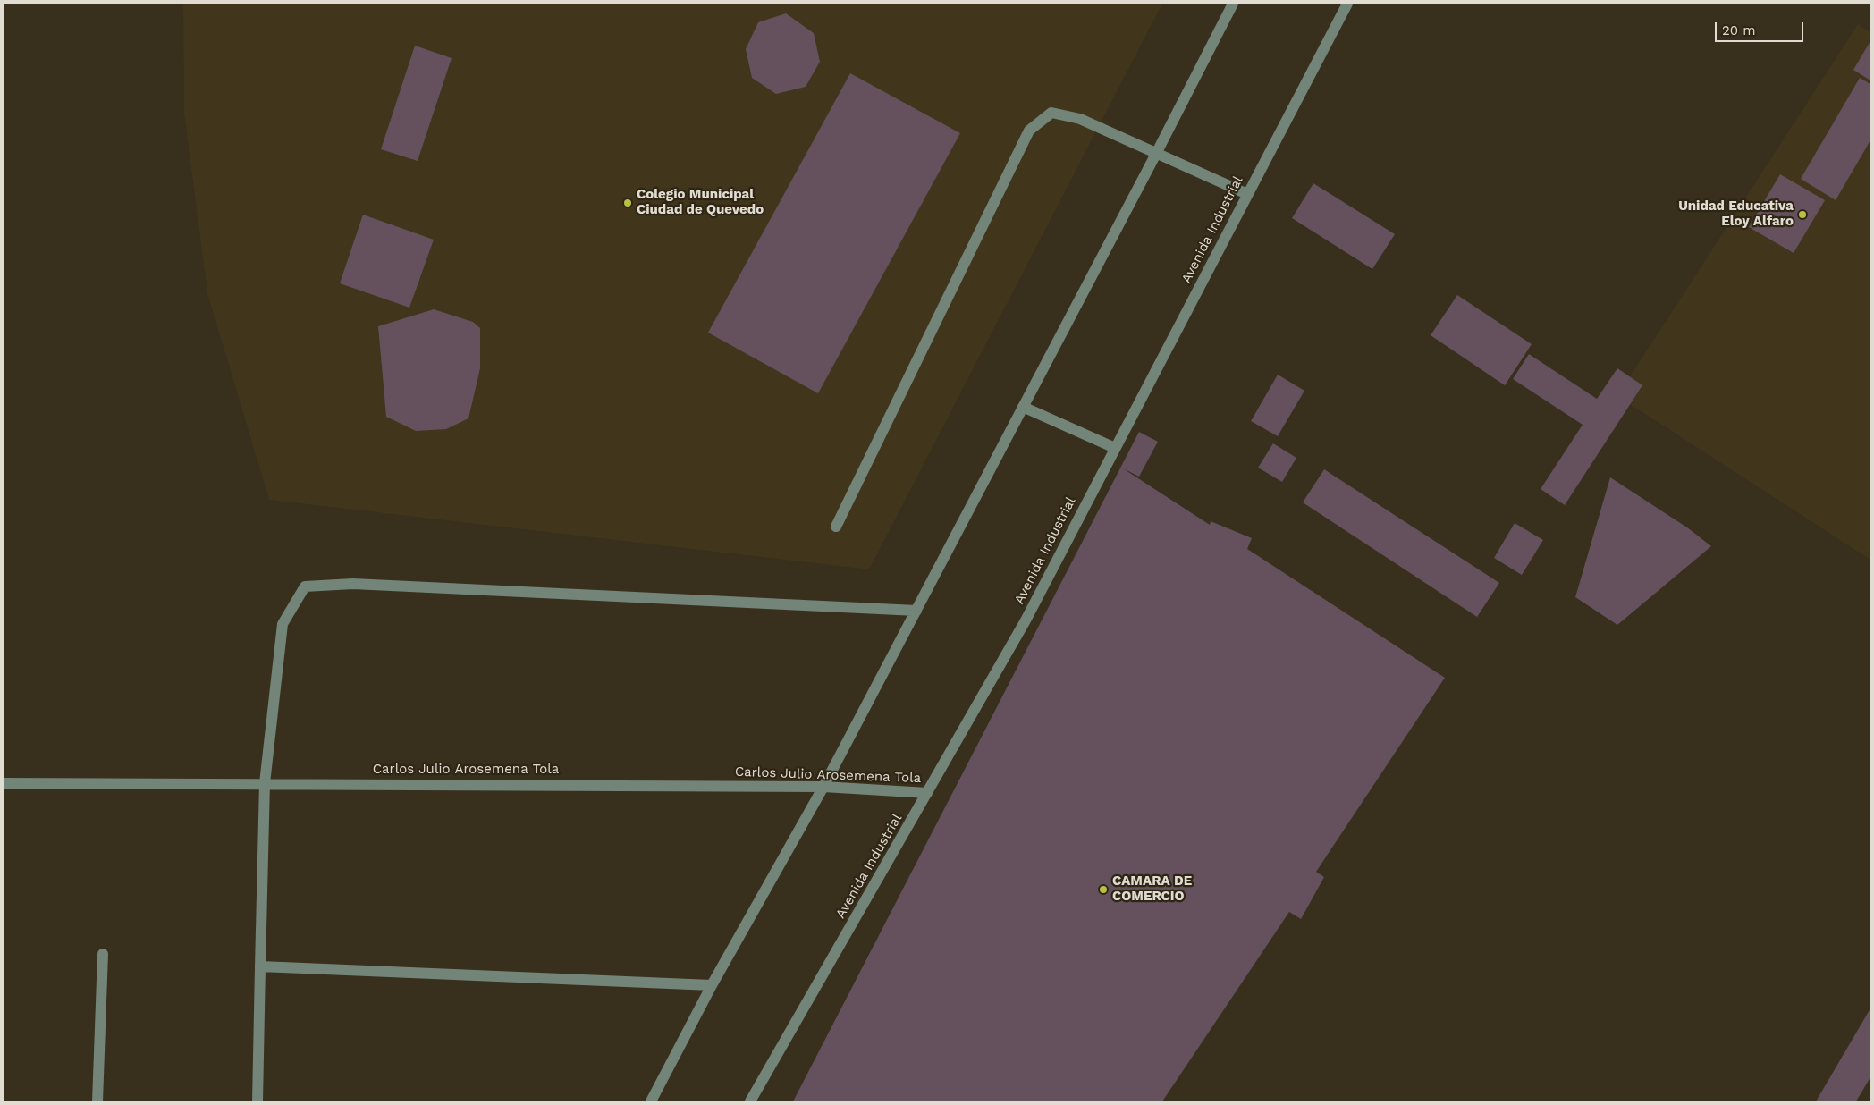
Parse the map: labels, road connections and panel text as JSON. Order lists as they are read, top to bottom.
{
  "streets": {
    "street": ["Avenida Industrial", "Carlos Julio Arosemena Tola"]
  },
  "crossings": [
    ["Avenida Industrial", "Carlos Julio Arosemena Tola"]
  ],
  "places": ["Colegio Municipal Ciudad de Quevedo", "Unidad Educativa Eloy Alfaro", "CAMARA DE COMERCIO"],
  "scale_bar": "20 m"
}
